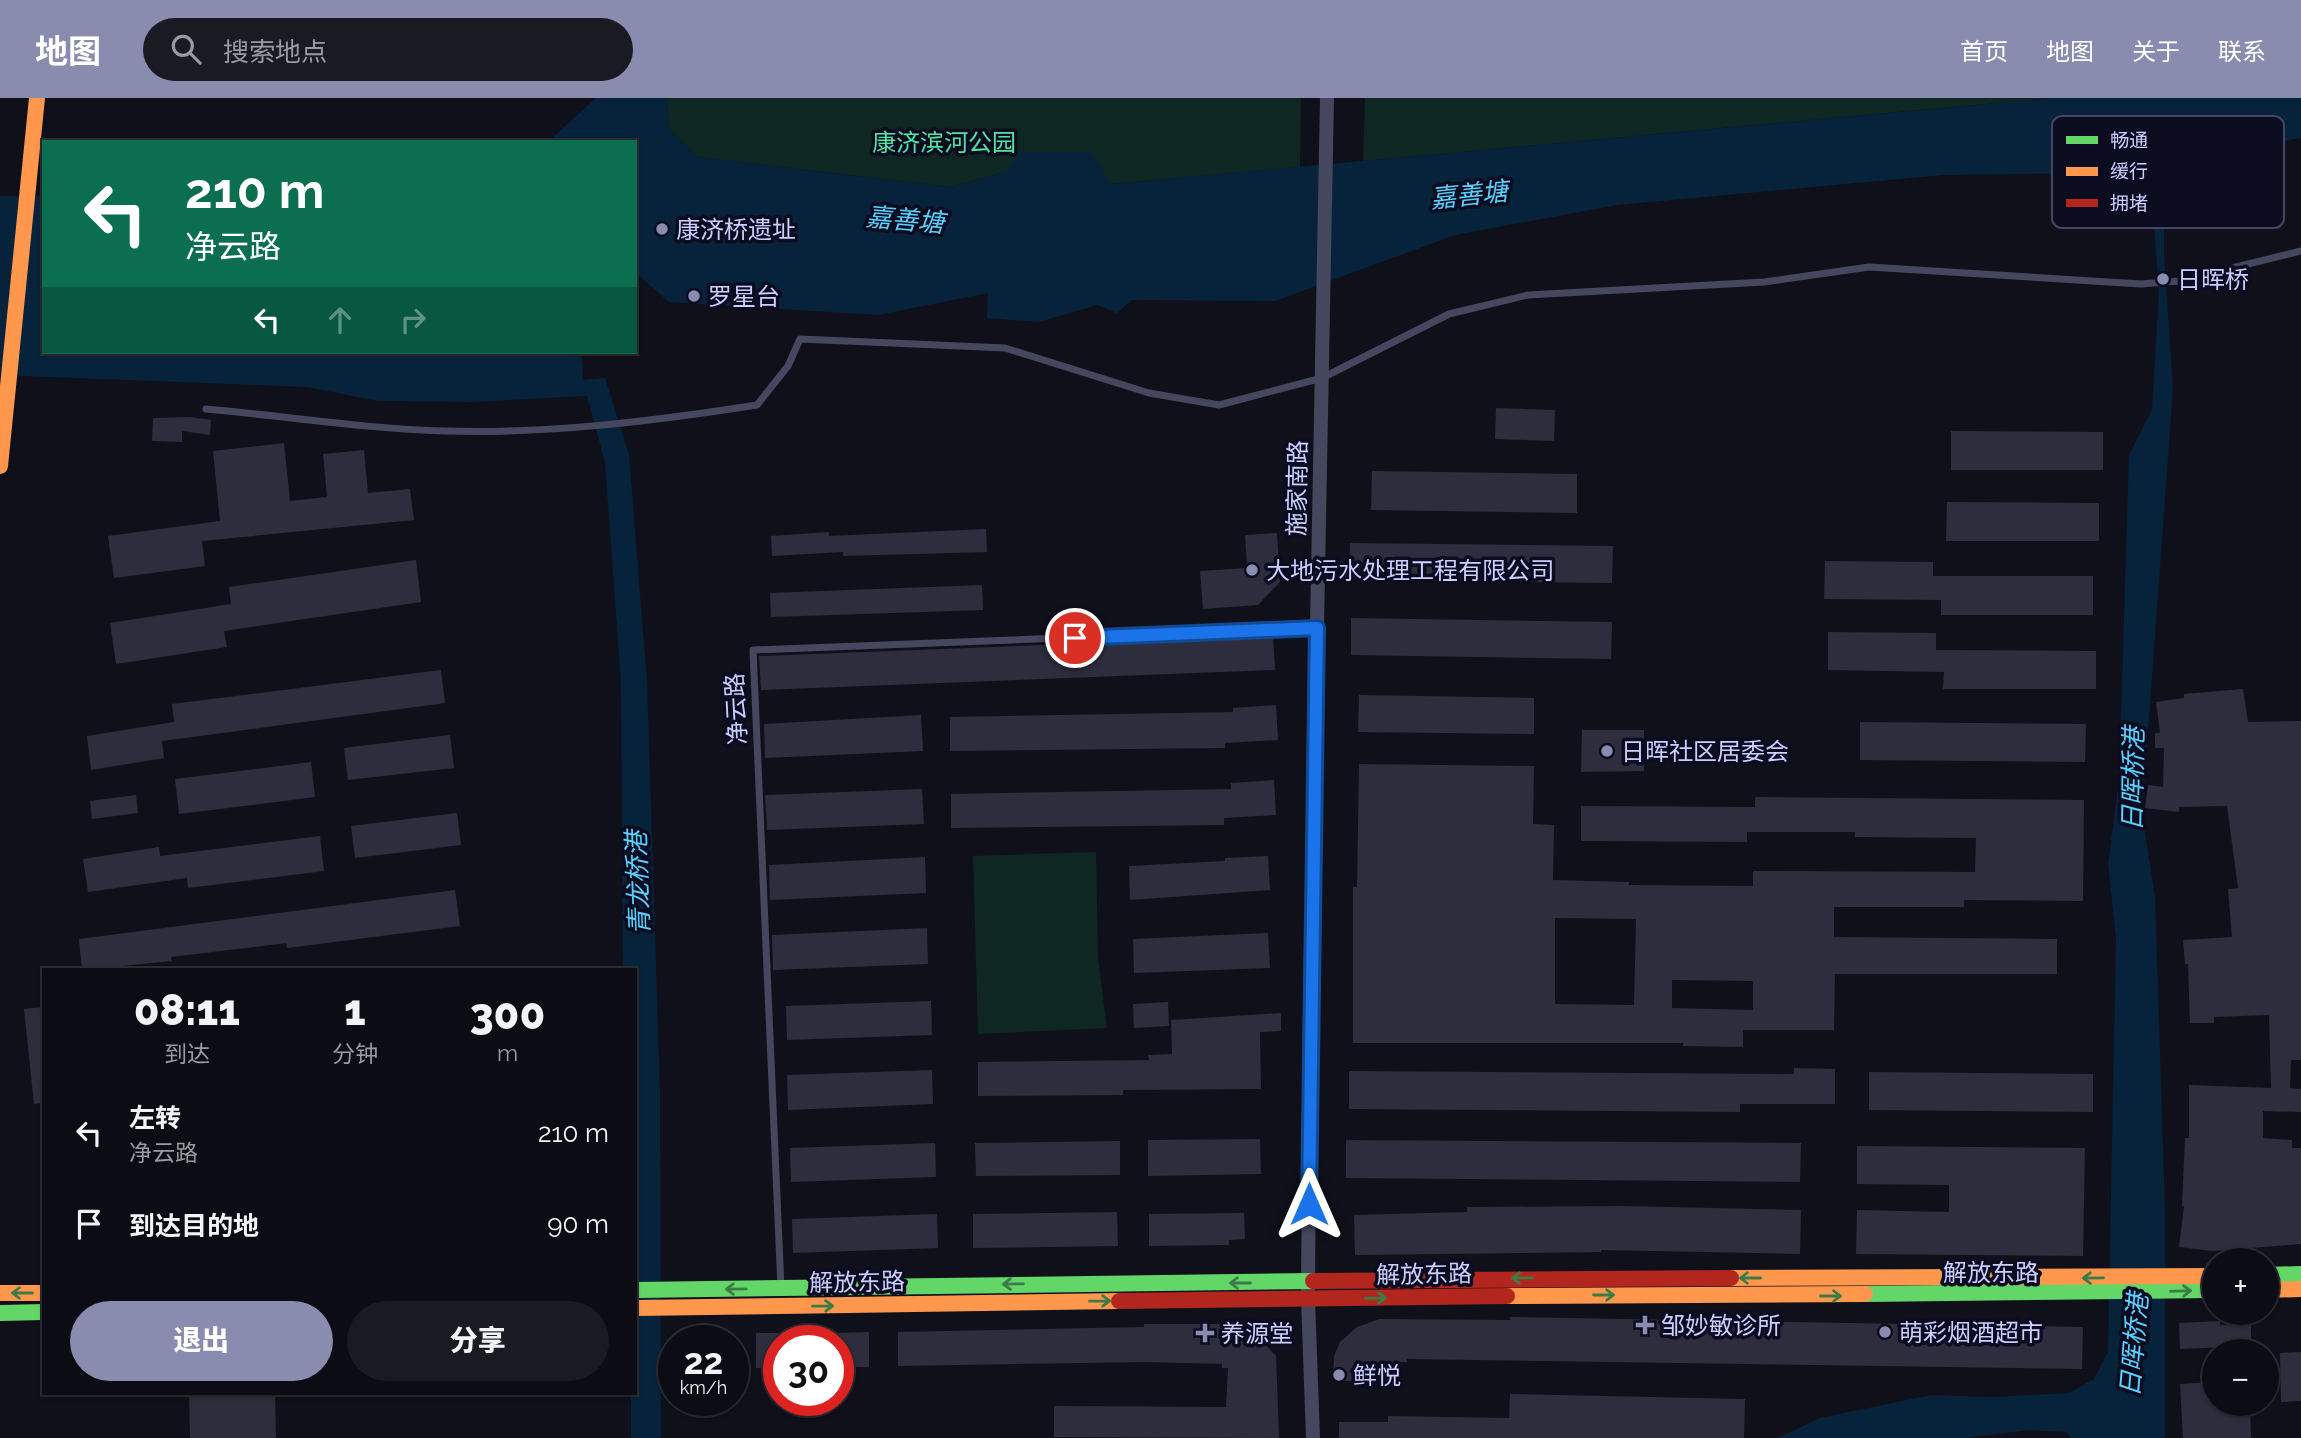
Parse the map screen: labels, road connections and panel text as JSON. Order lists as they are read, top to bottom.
{
  "streets": {
    "main road": ["解放东路"],
    "street": ["施家南路"],
    "lane": ["净云路"]
  },
  "crossings": [
    ["施家南路", "净云路"],
    ["施家南路", "解放东路"],
    ["净云路", "解放东路"]
  ],
  "water": ["嘉善塘", "日晖桥港", "青龙桥港"],
  "parks": ["康济滨河公园"],
  "places": {
    "other": [
      "康济桥遗址",
      "日晖桥",
      "罗星台",
      "大地污水处理工程有限公司",
      "日晖社区居委会",
      "萌彩烟酒超市",
      "鲜悦"
    ],
    "health": ["邹妙敏诊所", "养源堂"]
  },
  "legend": ["畅通", "缓行", "拥堵"],
  "page": {
    "header": "地图",
    "search": "搜索地点",
    "nav": [
      "首页",
      "地图",
      "关于",
      "联系"
    ],
    "turn": ["210 m", "净云路"],
    "eta": [
      "08:11",
      "到达",
      "1",
      "分钟",
      "300",
      "m"
    ],
    "list": [
      {
        "name": "左转",
        "note": "净云路",
        "value": "210 m"
      },
      {
        "name": "到达目的地",
        "value": "90 m"
      }
    ],
    "map_buttons": ["+", "−"],
    "buttons": ["退出", "分享"],
    "speed": "22 km/h",
    "limit": "30"
  }
}
